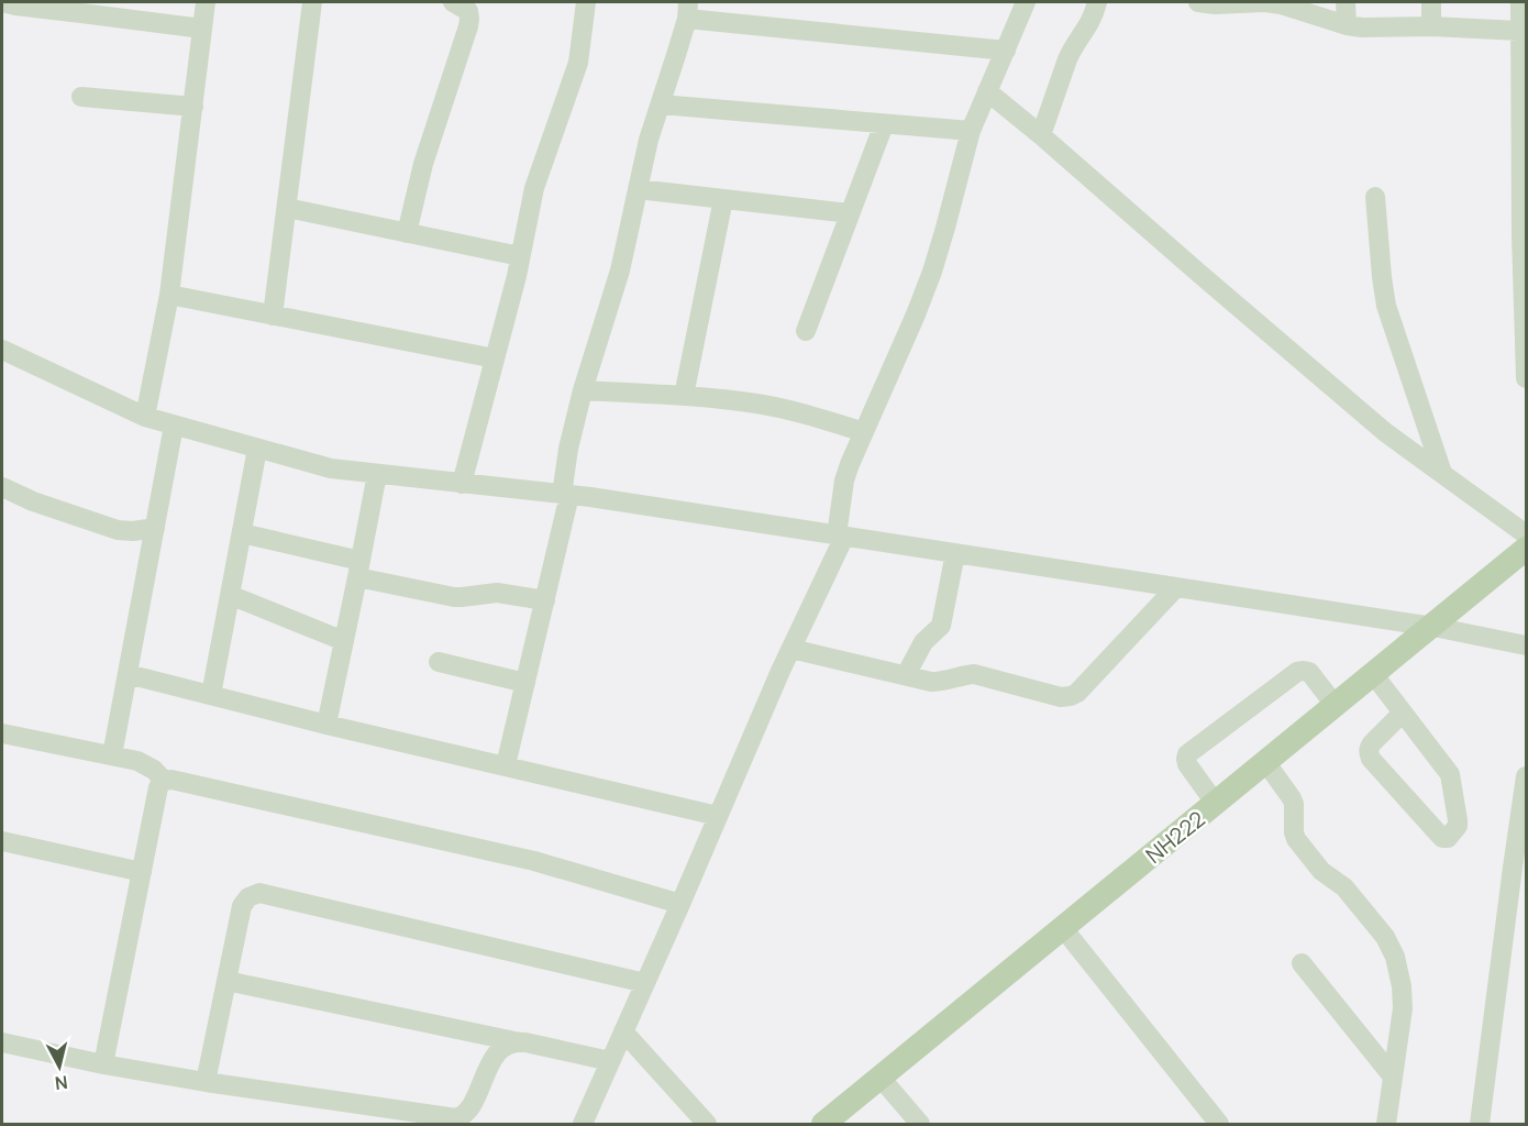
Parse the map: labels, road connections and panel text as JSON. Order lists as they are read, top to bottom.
{
  "streets": {
    "main road": ["NH222"]
  },
  "north": "bottom"
}
